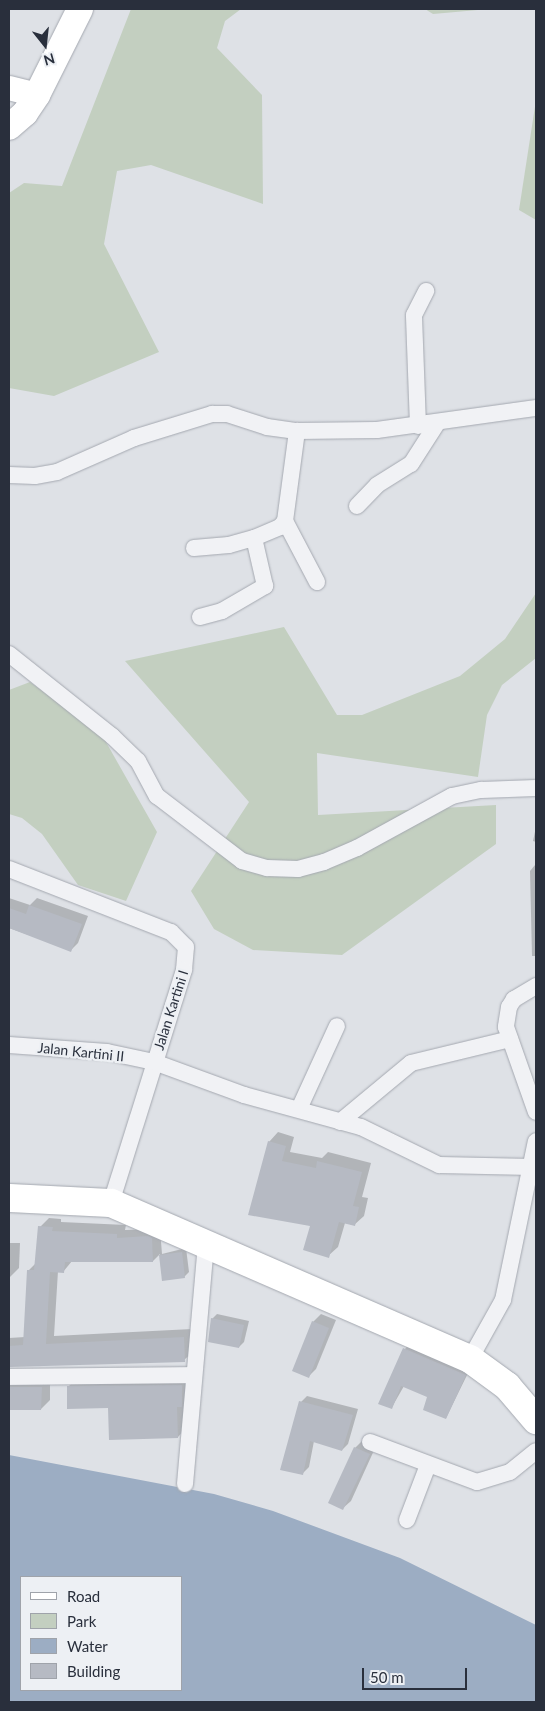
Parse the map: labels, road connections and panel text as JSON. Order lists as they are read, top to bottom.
{
  "streets": {
    "street": ["Jalan Kartini I", "Jalan Kartini II"]
  },
  "crossings": [
    ["Jalan Kartini I", "Jalan Kartini II"]
  ],
  "legend": [
    "Road",
    "Park",
    "Water",
    "Building"
  ],
  "scale_bar": "50 m",
  "north": "bottom"
}
